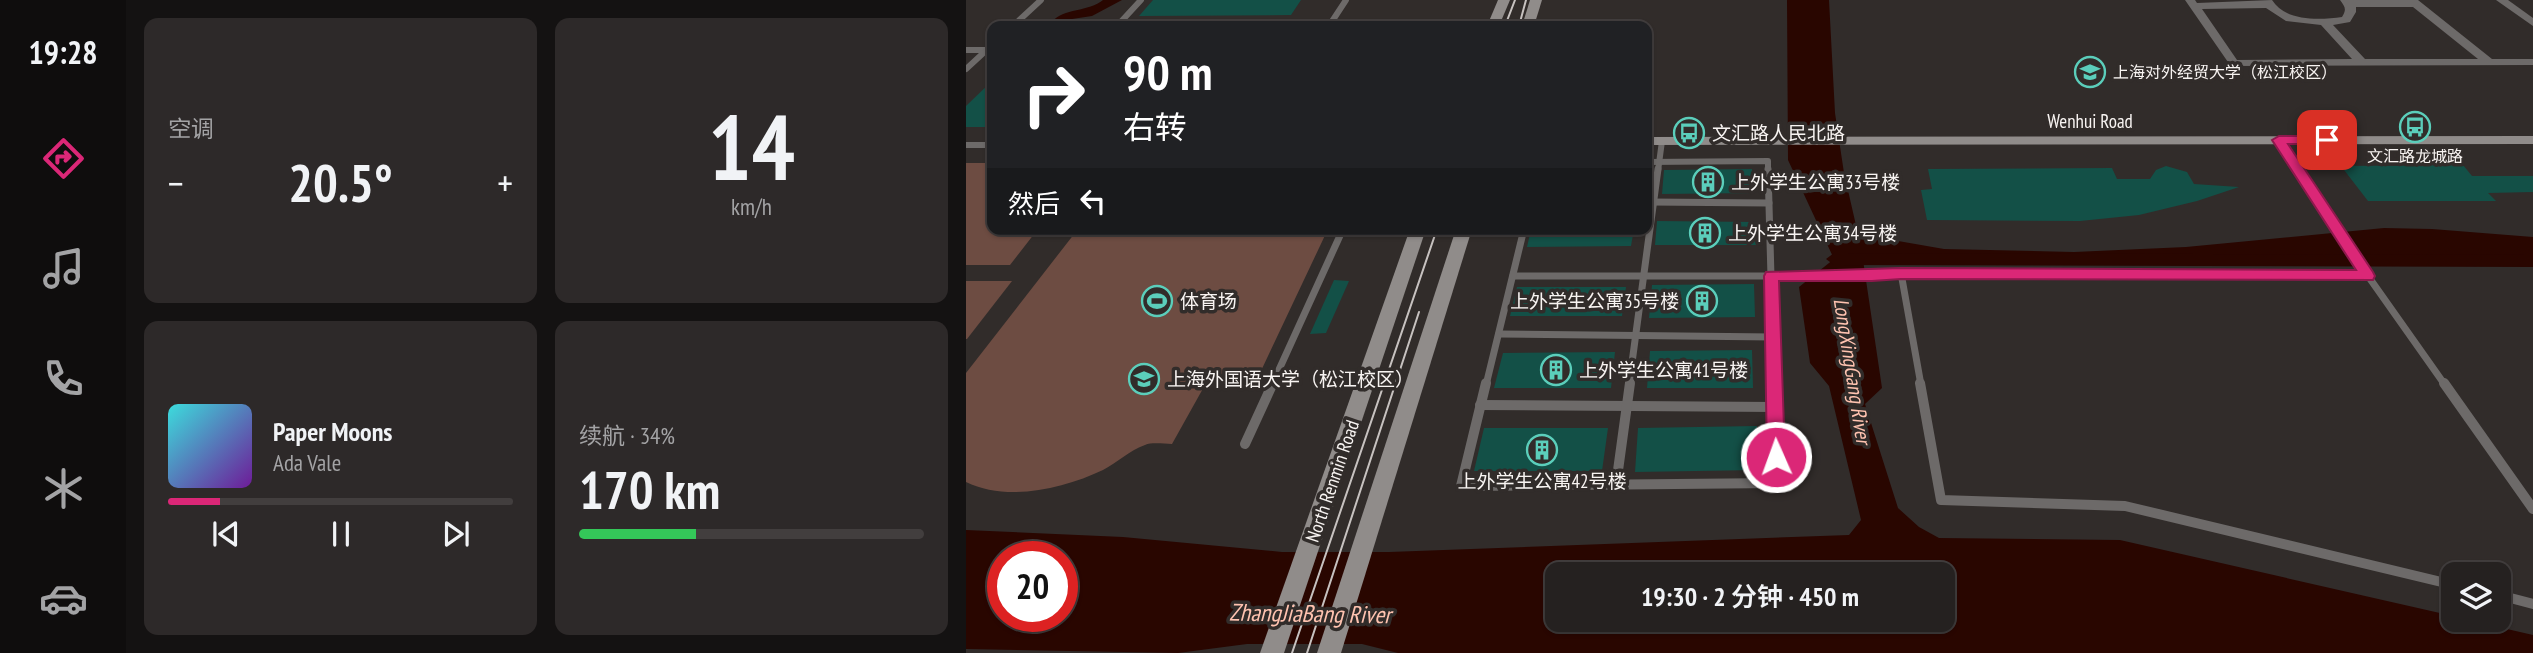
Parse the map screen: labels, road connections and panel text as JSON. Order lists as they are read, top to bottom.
{
  "streets": {
    "main road": ["Wenhui Road", "North Renmin Road"]
  },
  "water": ["LongXingGang River", "ZhangJiaBang River"],
  "places": {
    "school or university": ["上海对外经贸大学（松江校区）", "上海外国语大学（松江校区）"],
    "bus stop": ["文汇路龙城路", "文汇路人民北路"],
    "building": [
      "上外学生公寓33号楼",
      "上外学生公寓34号楼",
      "上外学生公寓35号楼",
      "上外学生公寓41号楼",
      "上外学生公寓42号楼"
    ],
    "sports": ["体育场"]
  },
  "page": {
    "tabs": "19:28",
    "tile": [
      "空调",
      ["14", "km/h"],
      ["续航 · 34%", "170 km"]
    ],
    "turn": ["90 m", "右转"],
    "heat": ["−", "20.5°", "+"],
    "then": "然后",
    "song": ["Paper Moons", "Ada Vale"],
    "limit": "20",
    "trip": "19:30 · 2 分钟 · 450 m"
  }
}
